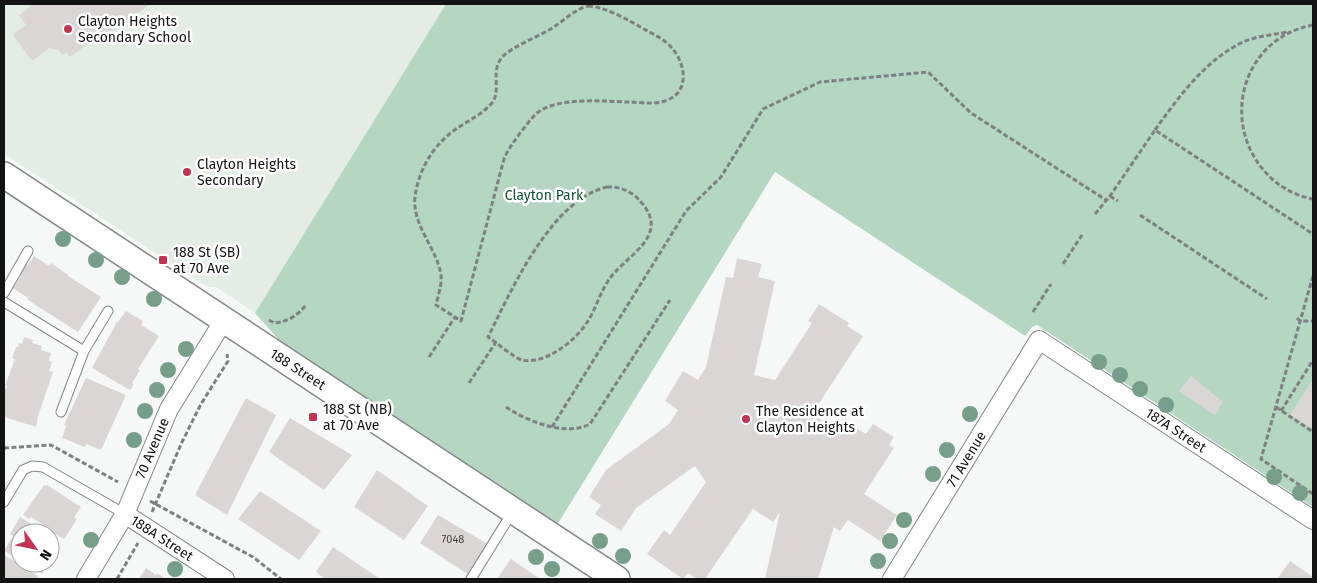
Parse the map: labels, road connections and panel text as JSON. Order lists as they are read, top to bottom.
{
  "streets": {
    "street": [
      "188 Street",
      "187A Street",
      "70 Avenue",
      "71 Avenue",
      "188A Street"
    ]
  },
  "crossings": [
    ["188 Street", "70 Avenue"],
    ["187A Street", "71 Avenue"],
    ["70 Avenue", "188A Street"]
  ],
  "parks": ["Clayton Park"],
  "places": {
    "other": ["Clayton Heights Secondary School", "Clayton Heights Secondary", "The Residence at Clayton Heights"],
    "transit": ["188 St (SB) at 70 Ave", "188 St (NB) at 70 Ave"]
  },
  "house_numbers": ["7048"],
  "north": "bottom right"
}
